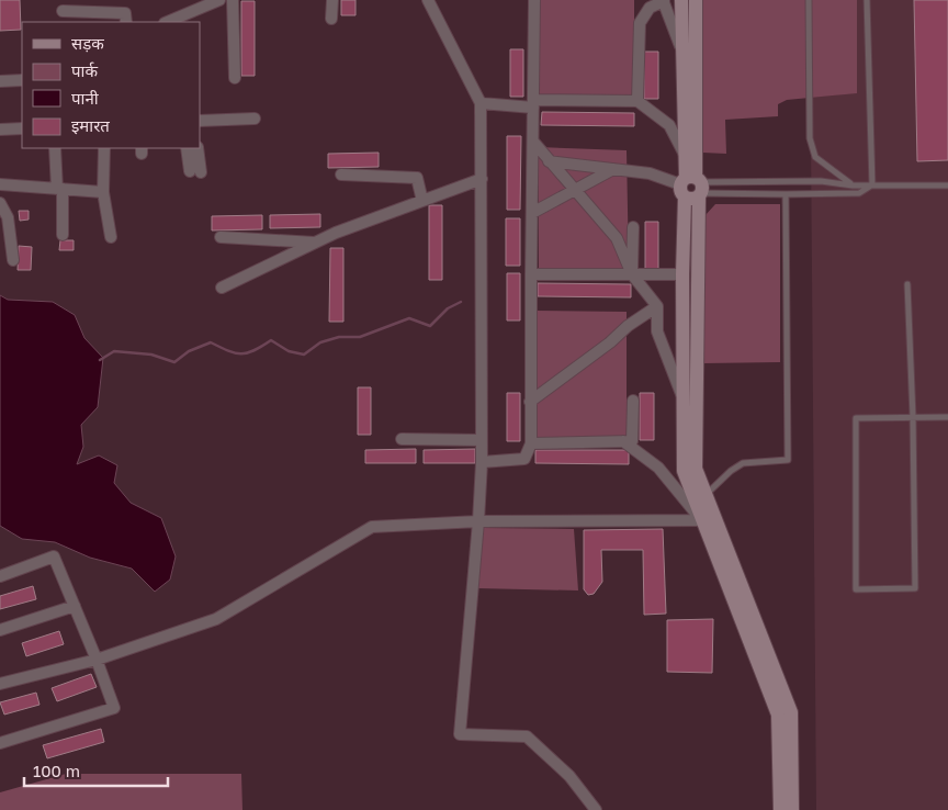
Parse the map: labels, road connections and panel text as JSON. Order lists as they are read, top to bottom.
{
  "legend": [
    "सड़क",
    "पार्क",
    "पानी",
    "इमारत"
  ],
  "scale_bar": "100 m"
}
